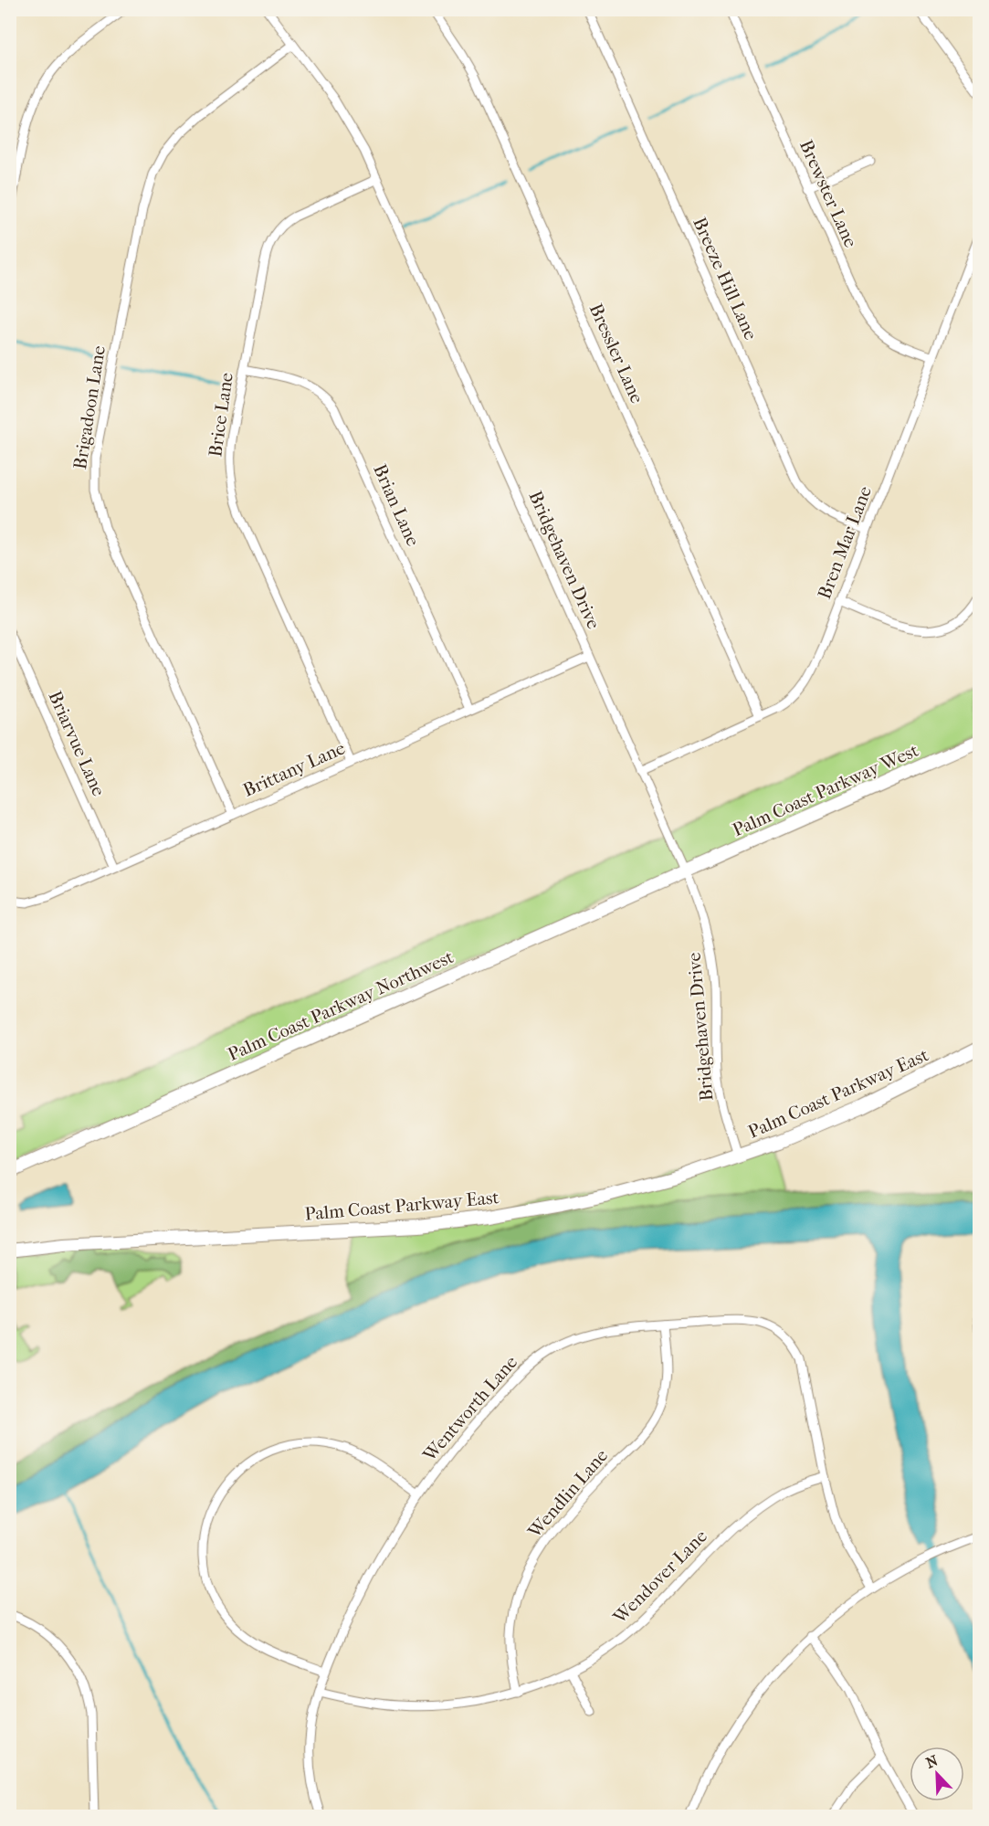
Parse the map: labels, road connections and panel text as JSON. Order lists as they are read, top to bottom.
{
  "streets": {
    "main road": ["Palm Coast Parkway West", "Palm Coast Parkway Northwest", "Palm Coast Parkway East"],
    "street": [
      "Brewster Lane",
      "Breeze Hill Lane",
      "Bressler Lane",
      "Brigadoon Lane",
      "Brice Lane",
      "Brian Lane",
      "Bren Mar Lane",
      "Bridgehaven Drive",
      "Briarvue Lane",
      "Brittany Lane",
      "Wentworth Lane",
      "Wendlin Lane",
      "Wendover Lane"
    ]
  },
  "crossings": [
    ["Brewster Lane", "Bren Mar Lane"],
    ["Breeze Hill Lane", "Bren Mar Lane"],
    ["Bressler Lane", "Bren Mar Lane"],
    ["Brigadoon Lane", "Bridgehaven Drive"],
    ["Brigadoon Lane", "Brittany Lane"],
    ["Brice Lane", "Brian Lane"],
    ["Brice Lane", "Bridgehaven Drive"],
    ["Brice Lane", "Brittany Lane"],
    ["Brian Lane", "Brittany Lane"],
    ["Bren Mar Lane", "Bridgehaven Drive"],
    ["Bridgehaven Drive", "Brittany Lane"],
    ["Bridgehaven Drive", "Palm Coast Parkway West"],
    ["Bridgehaven Drive", "Palm Coast Parkway Northwest"],
    ["Bridgehaven Drive", "Palm Coast Parkway East"],
    ["Briarvue Lane", "Brittany Lane"],
    ["Palm Coast Parkway West", "Palm Coast Parkway Northwest"],
    ["Wentworth Lane", "Wendlin Lane"],
    ["Wentworth Lane", "Wendover Lane"],
    ["Wendlin Lane", "Wendover Lane"]
  ],
  "north": "top left"
}
